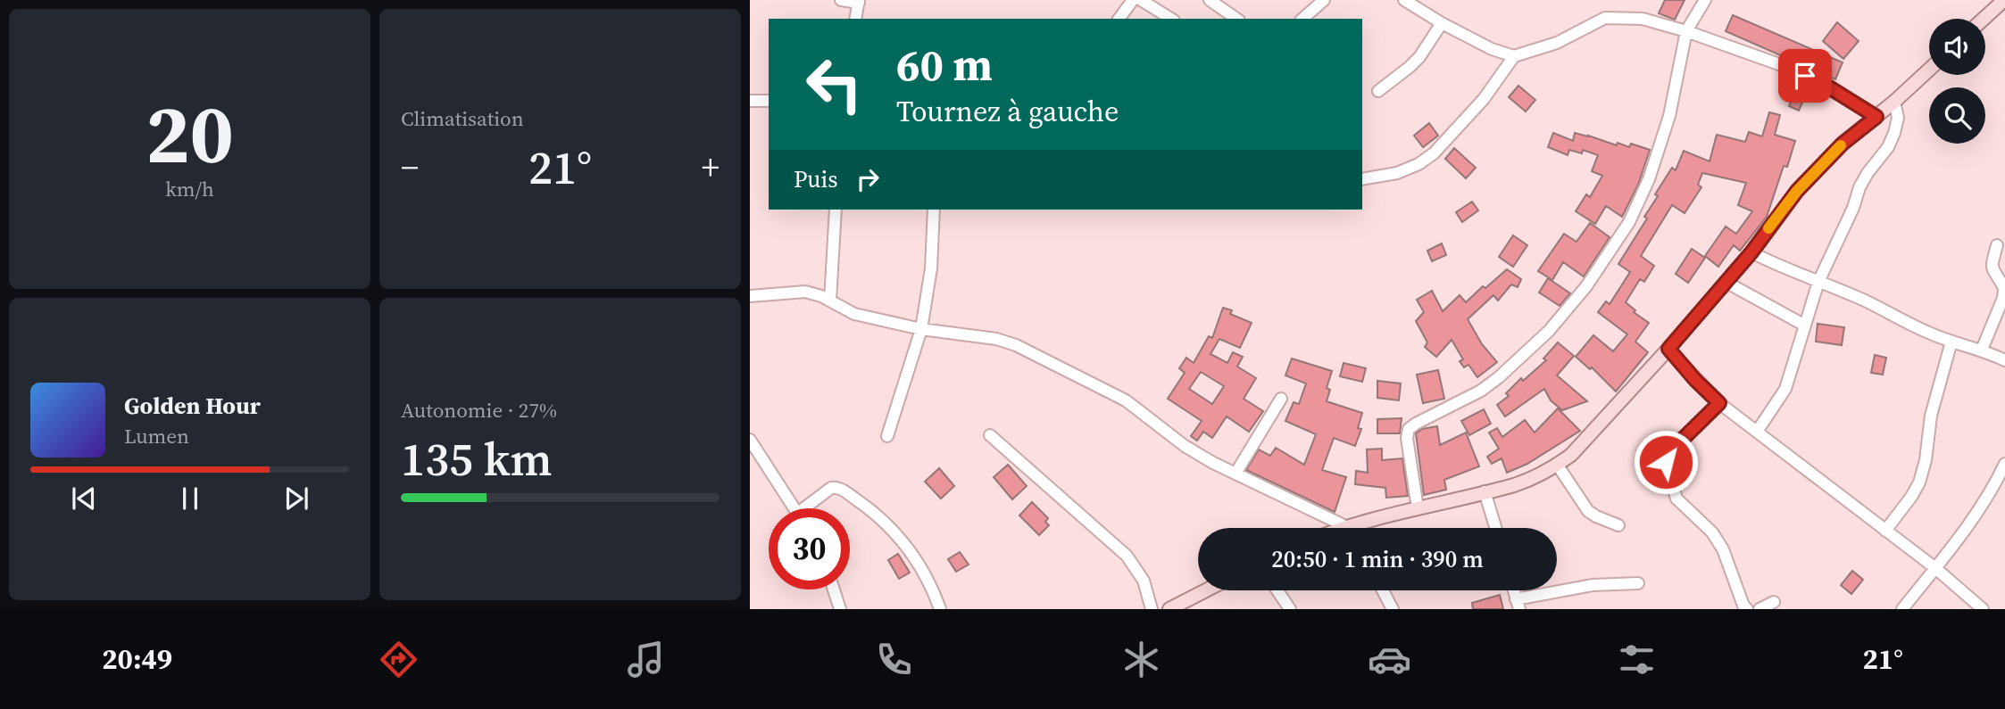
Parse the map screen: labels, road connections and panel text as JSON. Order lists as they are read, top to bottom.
{
  "page": {
    "tile": [
      ["20", "km/h"],
      "Climatisation",
      ["Autonomie · 27%", "135 km"]
    ],
    "turn": ["60 m", "Tournez à gauche"],
    "heat": ["−", "21°", "+"],
    "then": "Puis",
    "song": ["Golden Hour", "Lumen"],
    "limit": "30",
    "trip": "20:50 · 1 min · 390 m",
    "tabs": ["20:49", "21°"]
  }
}
